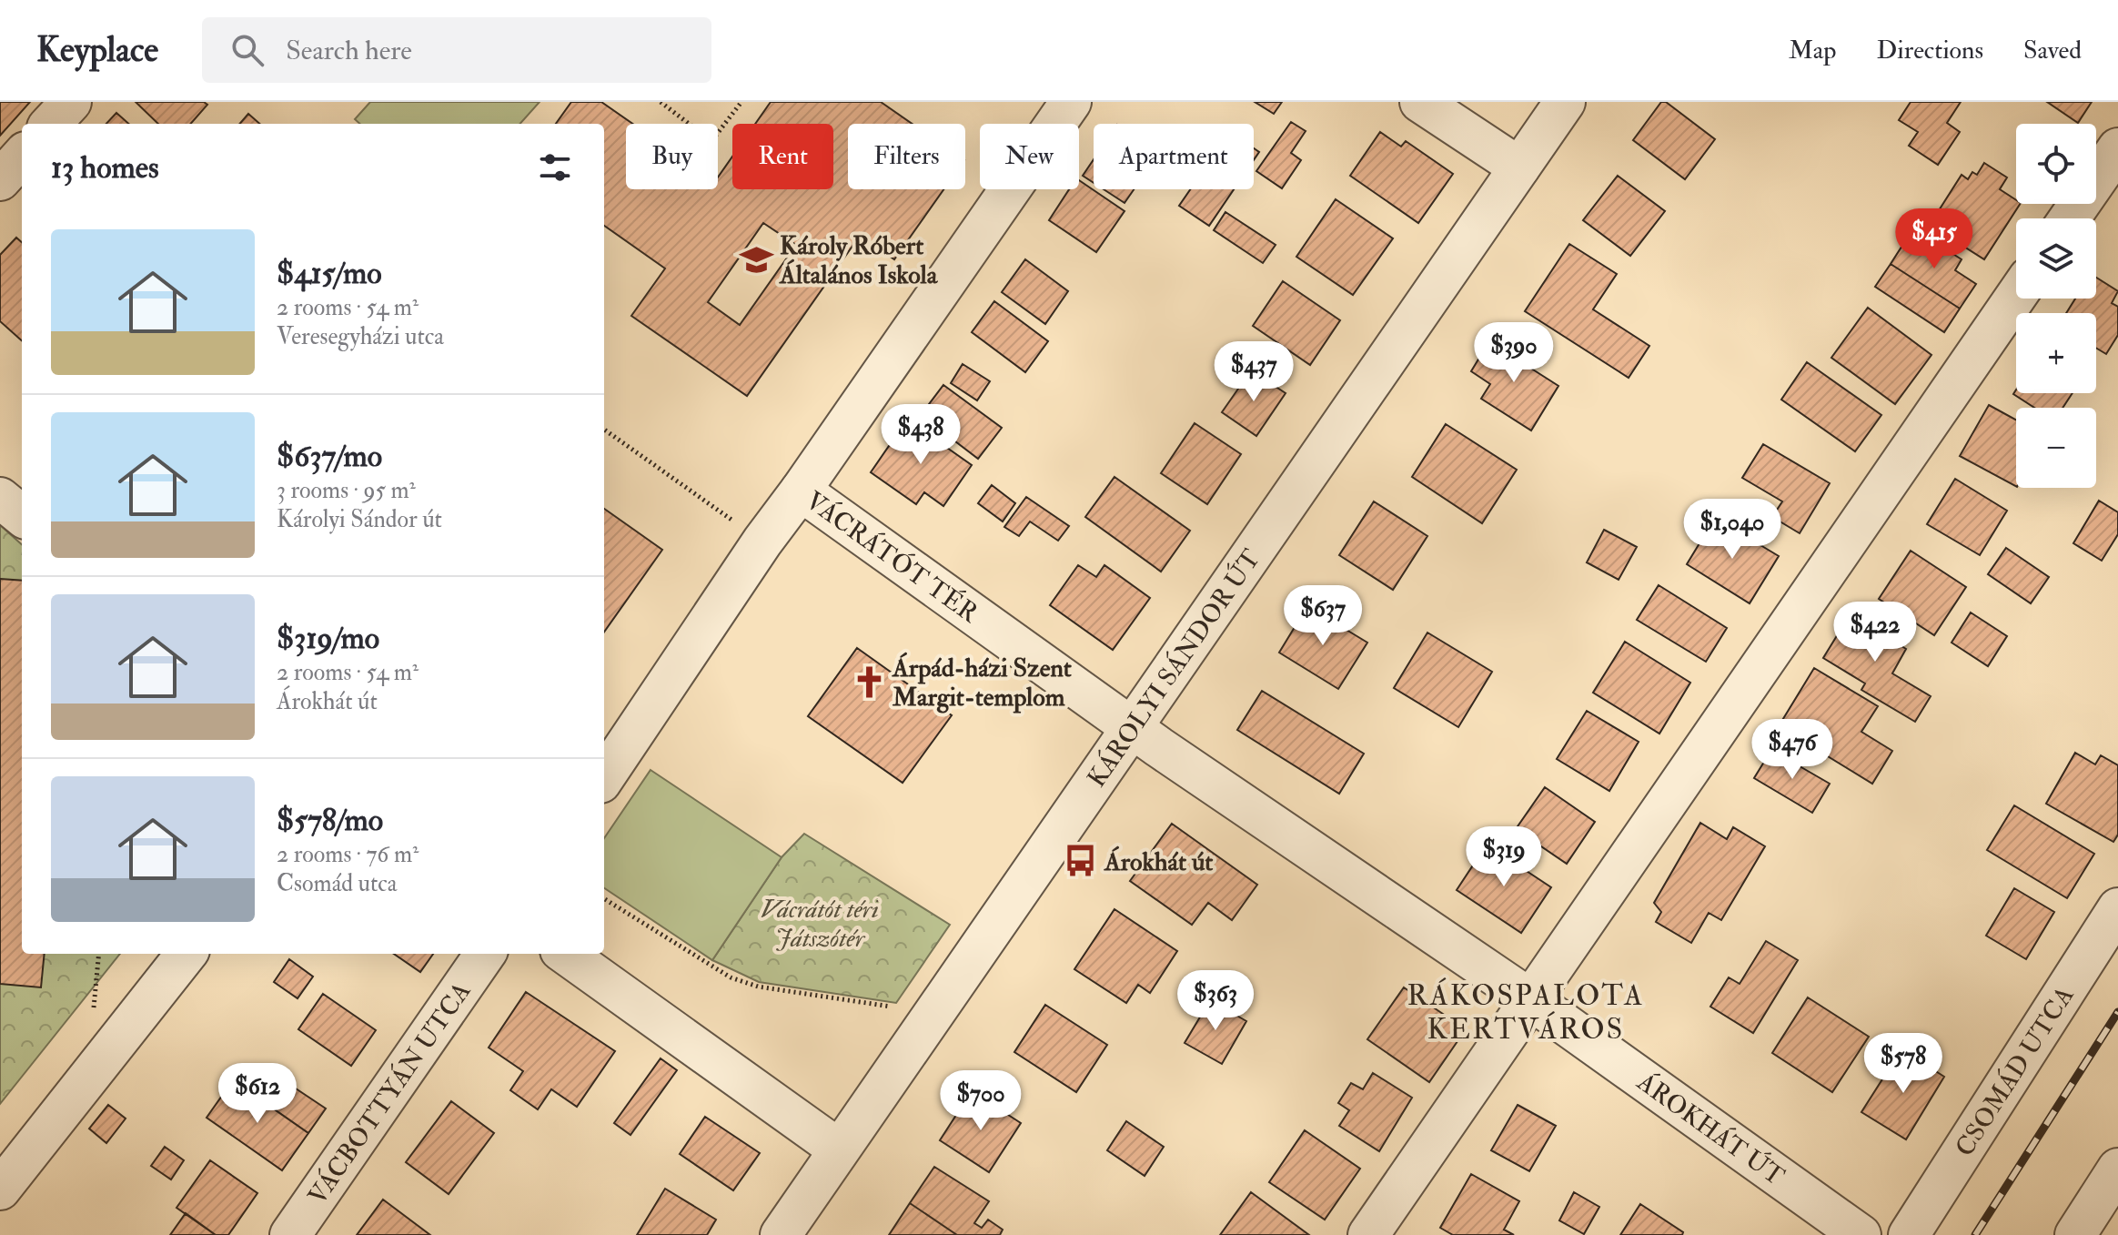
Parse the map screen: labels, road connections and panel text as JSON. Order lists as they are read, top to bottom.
{
  "streets": {
    "street": [
      "VÁCRÁTÓT TÉR",
      "KÁROLYI SÁNDOR ÚT",
      "CSOMÁD UTCA",
      "VÁCBOTTYÁN UTCA",
      "ÁROKHÁT ÚT"
    ]
  },
  "crossings": [
    ["VÁCRÁTÓT TÉR", "KÁROLYI SÁNDOR ÚT"],
    ["VÁCRÁTÓT TÉR", "ÁROKHÁT ÚT"],
    ["KÁROLYI SÁNDOR ÚT", "ÁROKHÁT ÚT"]
  ],
  "districts": ["RÁKOSPALOTA KERTVÁROS"],
  "parks": ["Vácrátót téri Játszótér"],
  "places": {
    "school or university": ["Károly Róbert Általános Iskola"],
    "church": ["Árpád-házi Szent Margit-templom"],
    "bus stop": ["Árokhát út"]
  },
  "page": {
    "header": "Keyplace",
    "search": "Search here",
    "nav": ["Map", "Directions", "Saved"],
    "map_buttons": ["+", "−"],
    "chip": [
      "Buy",
      "Rent",
      "Filters",
      "New",
      "Apartment"
    ],
    "heading": "13 homes",
    "price": [
      "$415",
      "$390",
      "$437",
      "$438",
      "$1,040",
      "$637",
      "$422",
      "$476",
      "$319",
      "$363",
      "$578",
      "$612",
      "$700"
    ],
    "list": [
      {
        "name": "$415/mo",
        "note": "2 rooms · 54 m² · Veresegyházi utca"
      },
      {
        "name": "$637/mo",
        "note": "3 rooms · 95 m² · Károlyi Sándor út"
      },
      {
        "name": "$319/mo",
        "note": "2 rooms · 54 m² · Árokhát út"
      },
      {
        "name": "$578/mo",
        "note": "2 rooms · 76 m² · Csomád utca"
      }
    ]
  }
}
